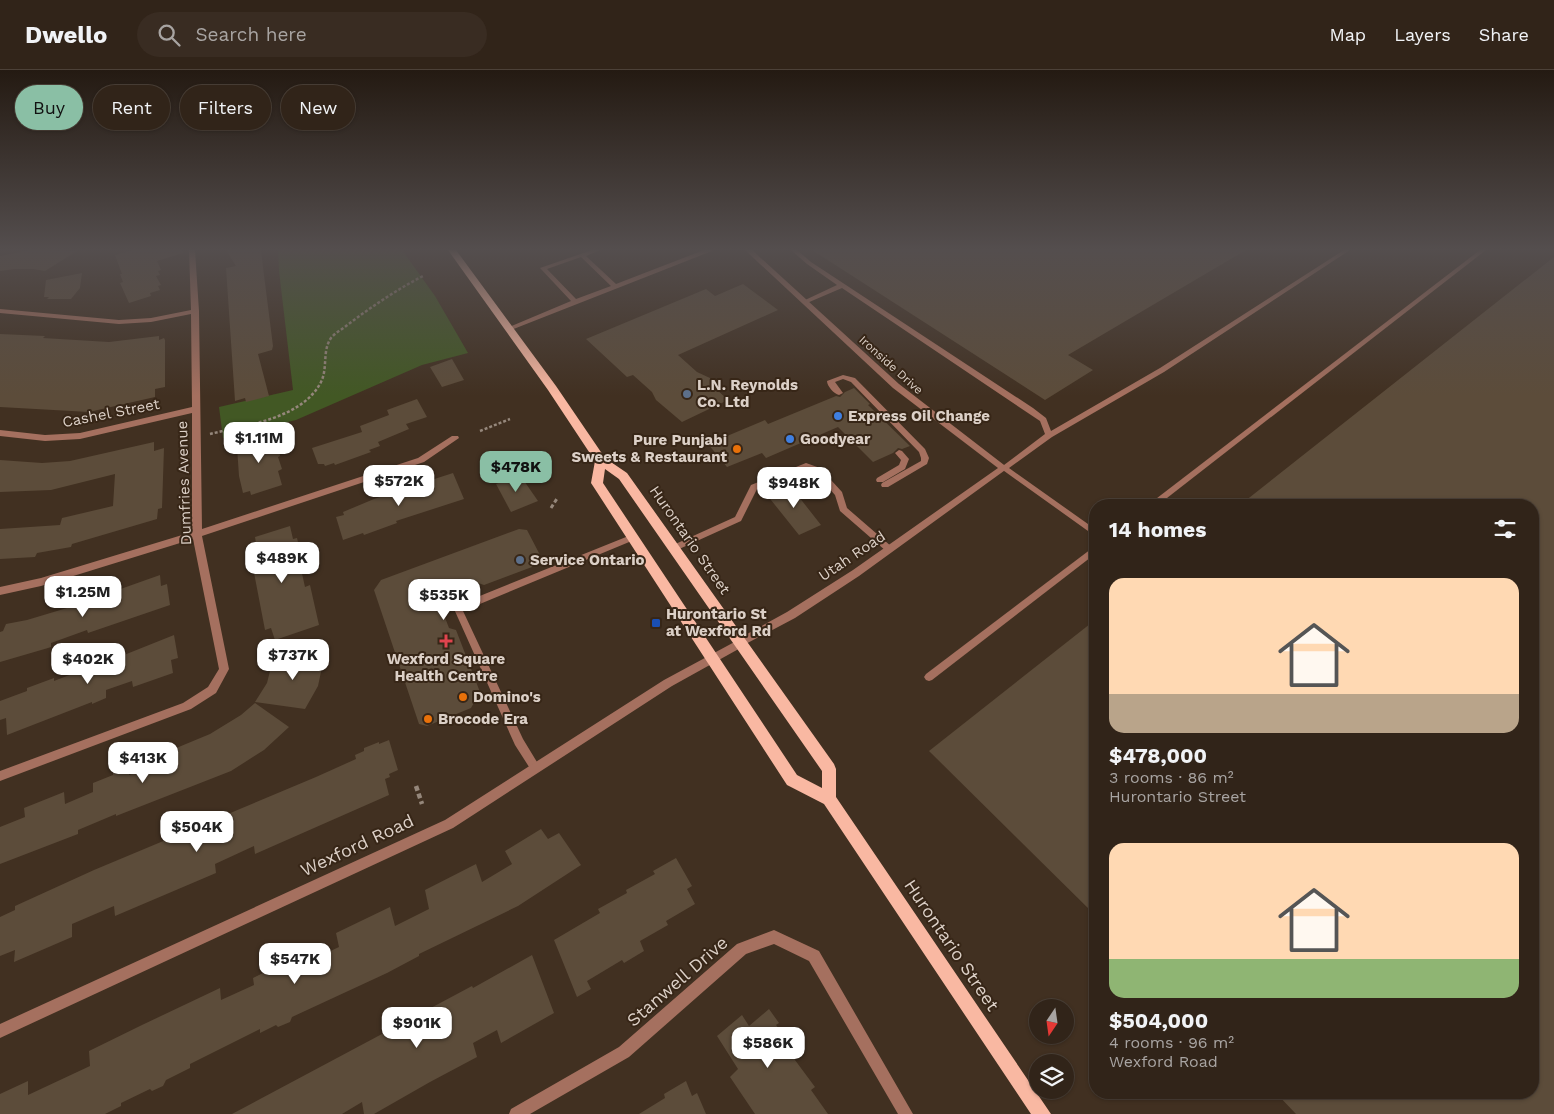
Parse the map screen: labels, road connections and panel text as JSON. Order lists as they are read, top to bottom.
{
  "streets": {
    "main road": ["Hurontario Street"],
    "street": [
      "Ironside Drive",
      "Cashel Street",
      "Dumfries Avenue",
      "Utah Road",
      "Wexford Road",
      "Stanwell Drive"
    ]
  },
  "crossings": [
    ["Ironside Drive", "Utah Road"],
    ["Cashel Street", "Dumfries Avenue"],
    ["Hurontario Street", "Utah Road"],
    ["Hurontario Street", "Wexford Road"],
    ["Utah Road", "Wexford Road"]
  ],
  "places": {
    "other": [
      "L.N. Reynolds Co. Ltd",
      "Express Oil Change",
      "Goodyear",
      "Pure Punjabi Sweets & Restaurant",
      "Service Ontario",
      "Domino's",
      "Brocode Era"
    ],
    "transit": ["Hurontario St at Wexford Rd"],
    "health": ["Wexford Square Health Centre"]
  },
  "north": "bottom",
  "page": {
    "header": "Dwello",
    "search": "Search here",
    "nav": ["Map", "Layers", "Share"],
    "chip": [
      "Buy",
      "Rent",
      "Filters",
      "New"
    ],
    "price": [
      "$1.11M",
      "$478K",
      "$572K",
      "$948K",
      "$489K",
      "$1.25M",
      "$535K",
      "$737K",
      "$402K",
      "$413K",
      "$504K",
      "$547K",
      "$901K",
      "$586K"
    ],
    "heading": "14 homes",
    "list": [
      {
        "name": "$478,000",
        "note": "3 rooms · 86 m² · Hurontario Street"
      },
      {
        "name": "$504,000",
        "note": "4 rooms · 96 m² · Wexford Road"
      }
    ]
  }
}
